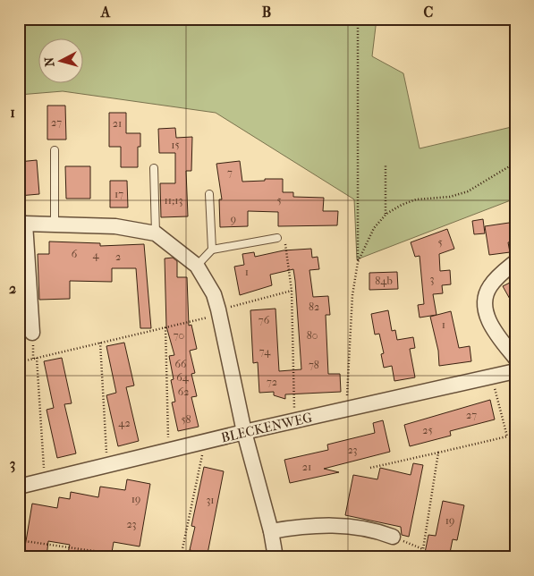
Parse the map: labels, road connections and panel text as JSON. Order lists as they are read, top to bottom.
{
  "streets": {
    "street": ["BLECKENWEG"]
  },
  "house_numbers": [
    "27",
    "21",
    "15",
    "7",
    "17",
    "11;13",
    "5",
    "9",
    "5",
    "6",
    "4",
    "2",
    "1",
    "3",
    "84b",
    "82",
    "76",
    "1",
    "70",
    "80",
    "74",
    "66",
    "78",
    "64",
    "72",
    "62",
    "27",
    "58",
    "42",
    "25",
    "23",
    "21",
    "19",
    "31",
    "19",
    "23"
  ],
  "north": "left",
  "grid": {
    "columns": ["A", "B", "C"],
    "rows": ["1", "2", "3"]
  }
}
